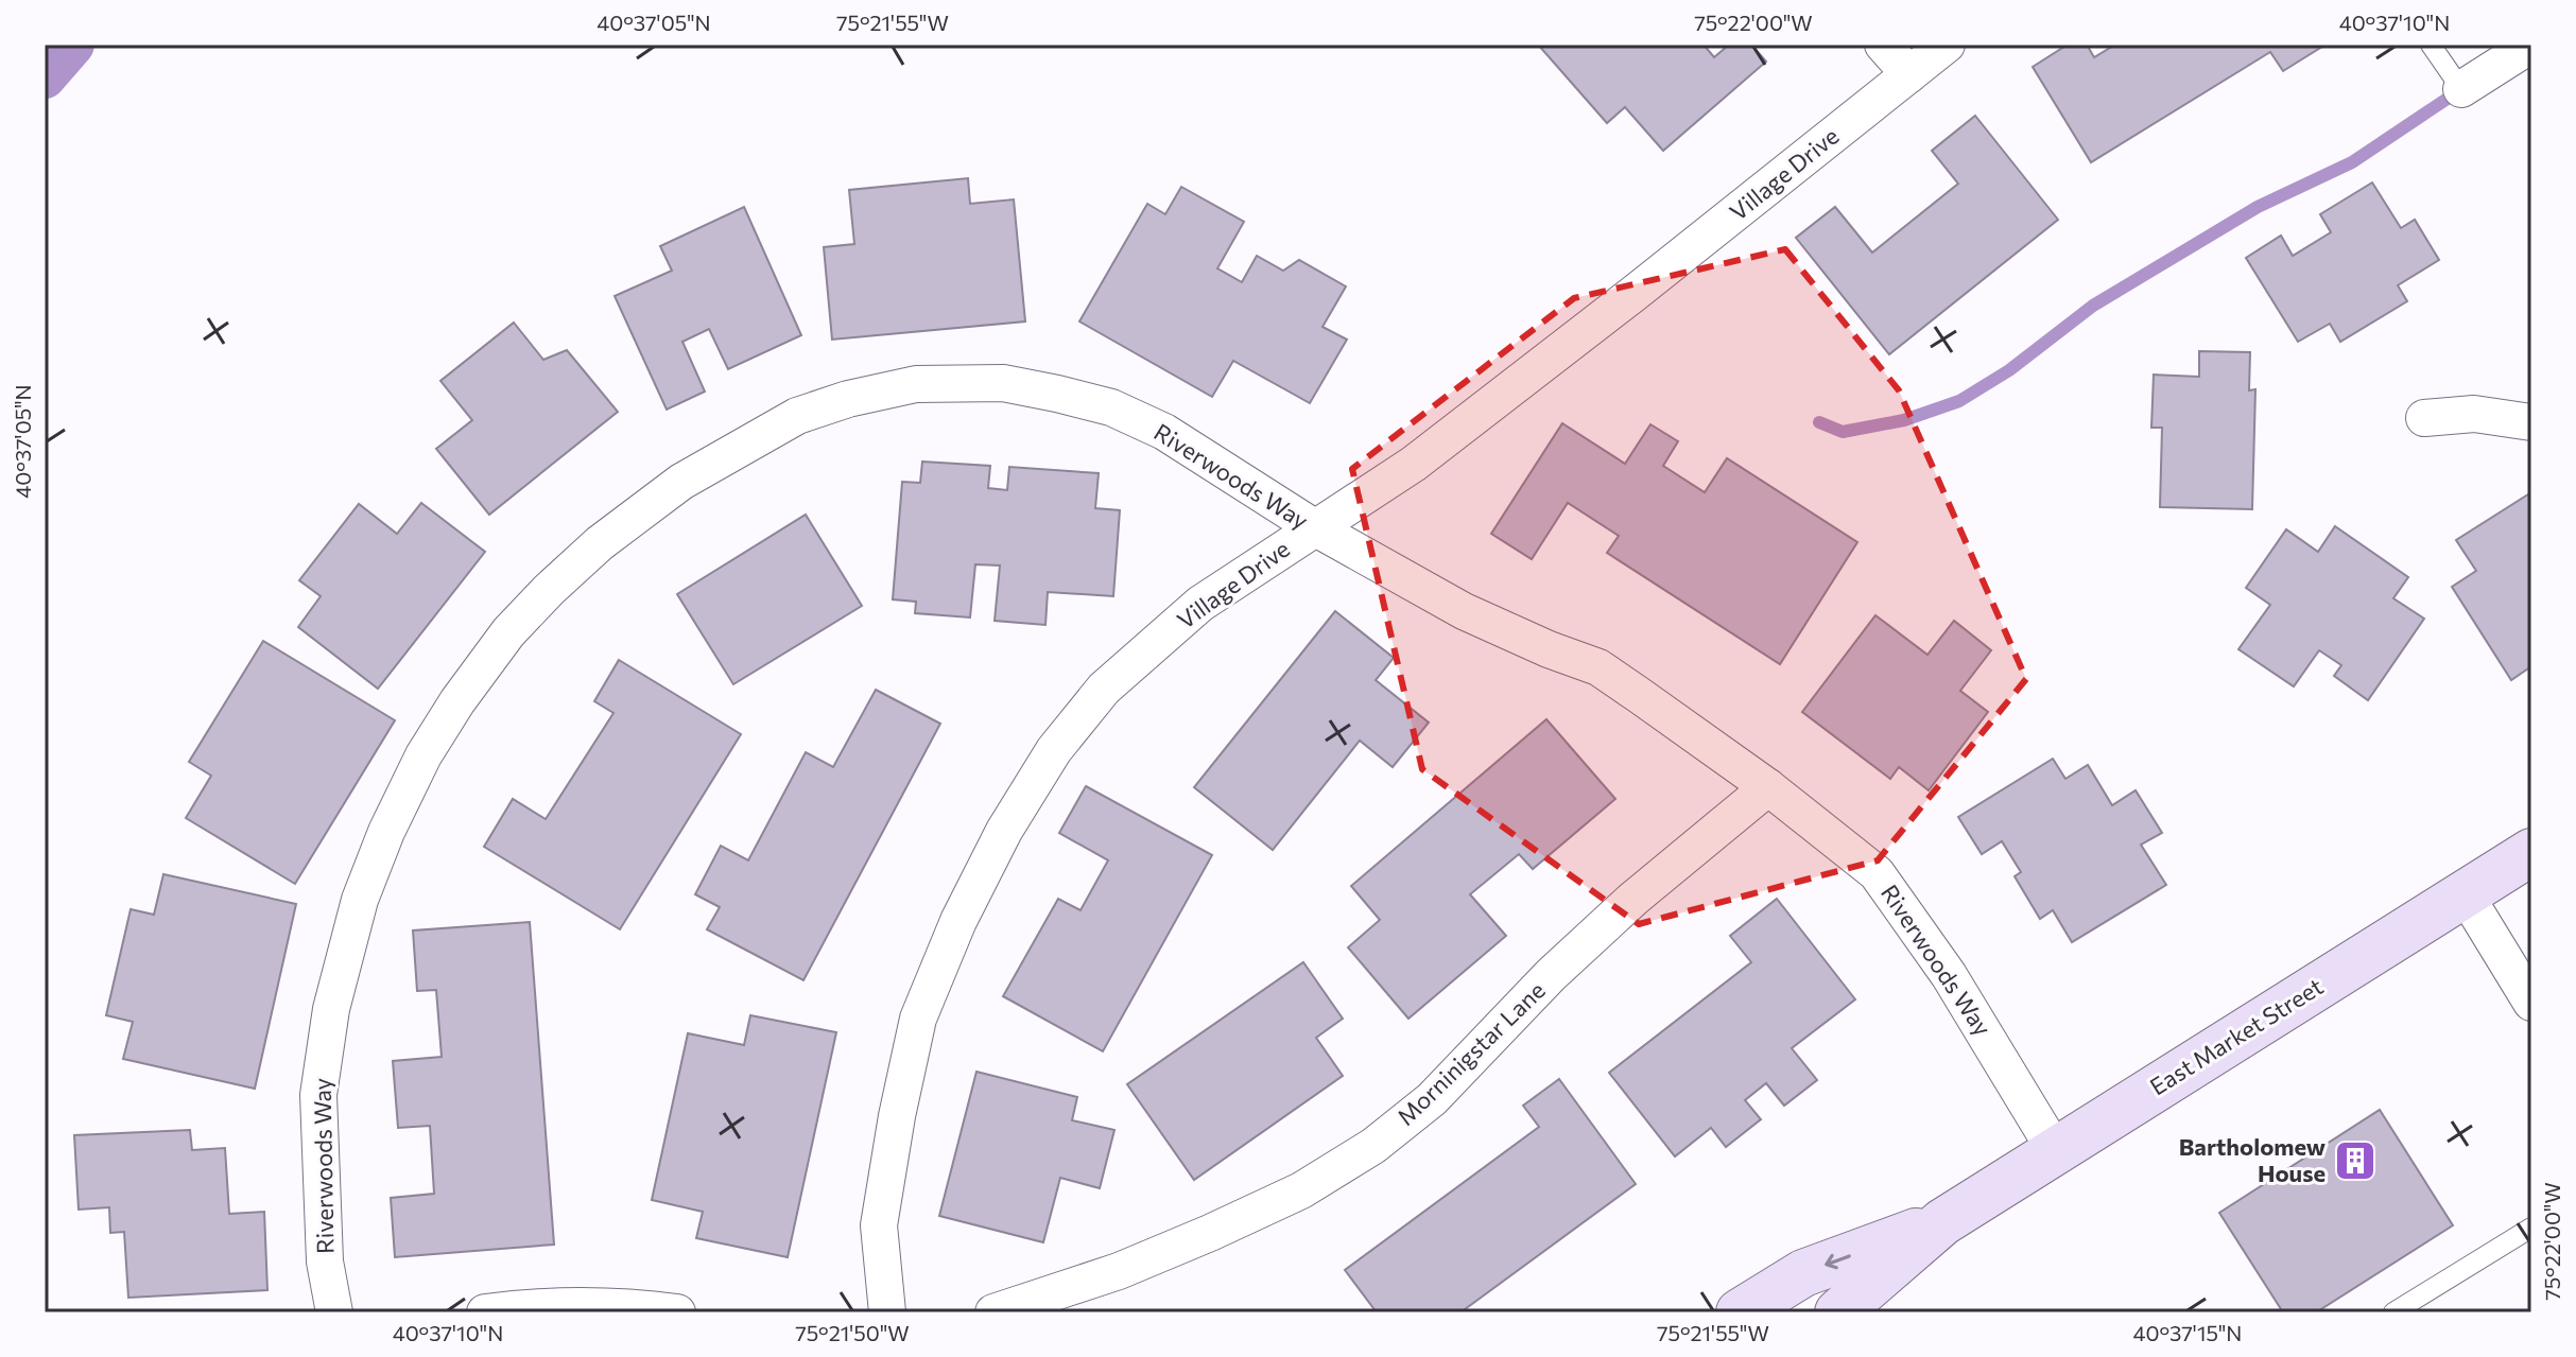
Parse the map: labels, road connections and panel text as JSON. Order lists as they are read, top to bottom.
{
  "streets": {
    "street": [
      "Village Drive",
      "Riverwoods Way",
      "East Market Street",
      "Morninigstar Lane"
    ]
  },
  "crossings": [
    ["Village Drive", "Riverwoods Way"],
    ["Riverwoods Way", "East Market Street"],
    ["Riverwoods Way", "Morninigstar Lane"]
  ],
  "places": {
    "building": ["Bartholomew House"]
  },
  "coordinates": [
    "40°37'05\"N",
    "75°21'55\"W",
    "75°22'00\"W",
    "40°37'10\"N",
    "75°21'50\"W",
    "40°37'15\"N"
  ]
}
